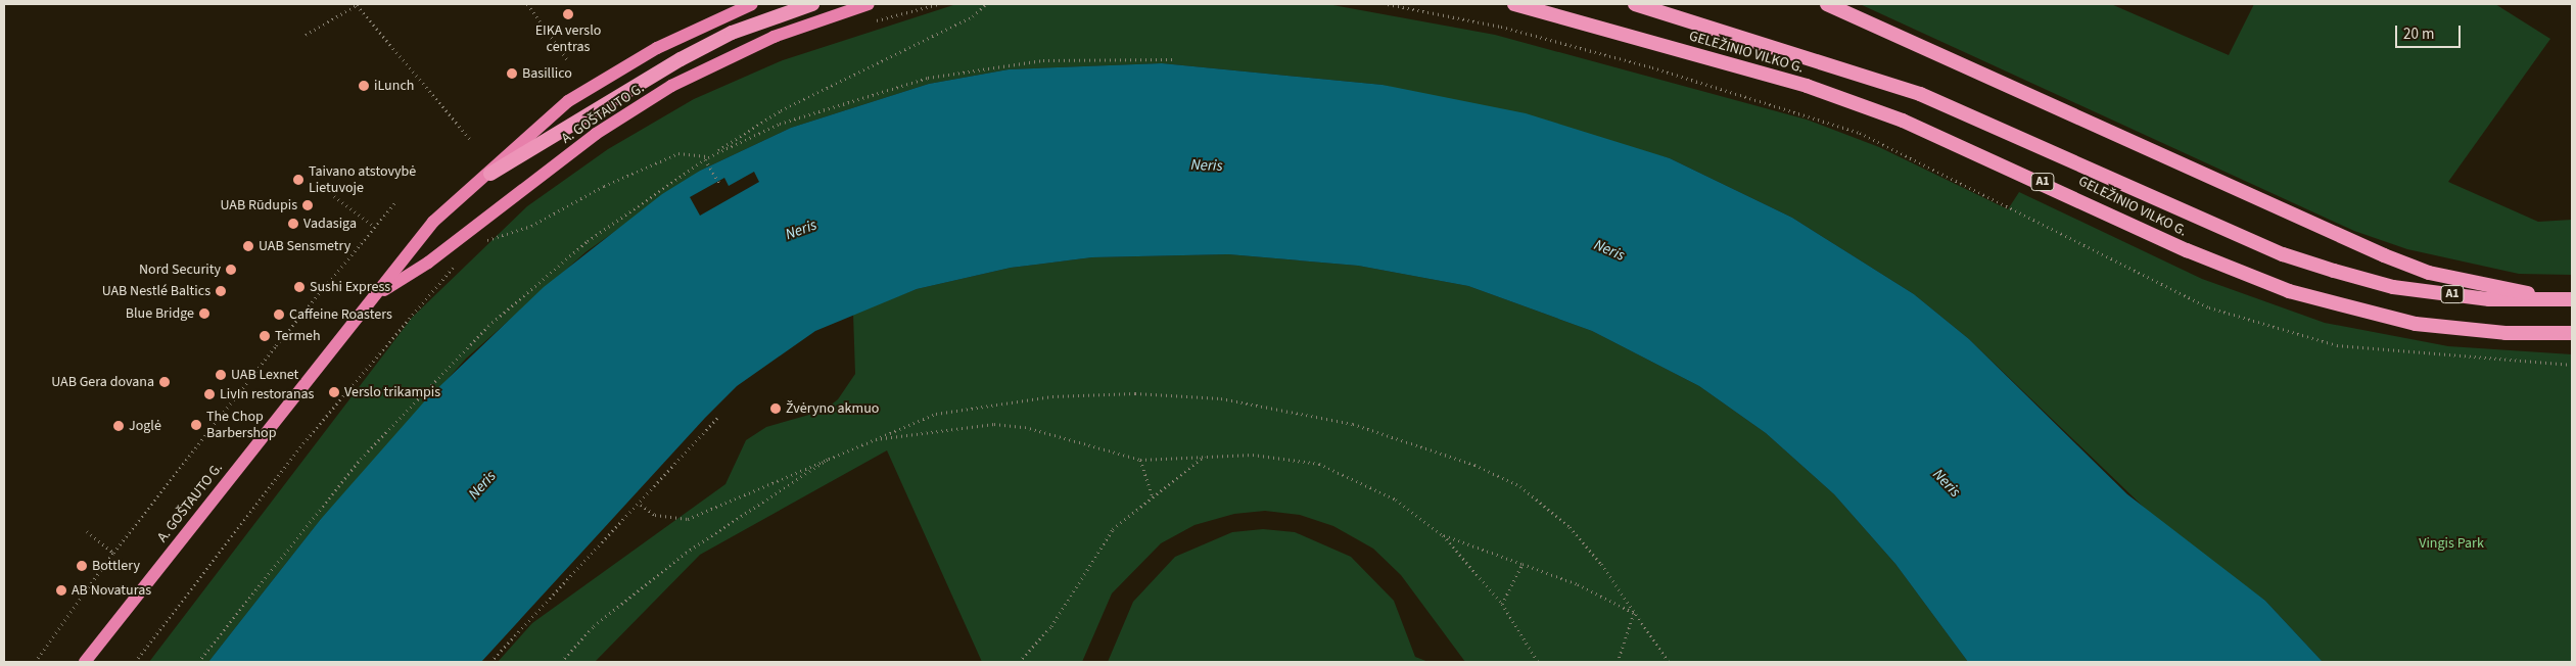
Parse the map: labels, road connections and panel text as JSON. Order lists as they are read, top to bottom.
{
  "streets": {
    "highway": ["GELEŽINIO VILKO G.", "A1"],
    "main road": ["A. GOŠTAUTO G."]
  },
  "water": ["Neris"],
  "parks": ["Vingis Park"],
  "places": [
    "EIKA verslo centras",
    "Basillico",
    "iLunch",
    "Taivano atstovybė Lietuvoje",
    "UAB Rūdupis",
    "Vadasiga",
    "UAB Sensmetry",
    "Nord Security",
    "Sushi Express",
    "UAB Nestlé Baltics",
    "Blue Bridge",
    "Caffeine Roasters",
    "Termeh",
    "UAB Lexnet",
    "UAB Gera dovana",
    "Verslo trikampis",
    "LivIn restoranas",
    "Žvėryno akmuo",
    "The Chop Barbershop",
    "Joglė",
    "Bottlery",
    "AB Novaturas"
  ],
  "scale_bar": "20 m"
}
